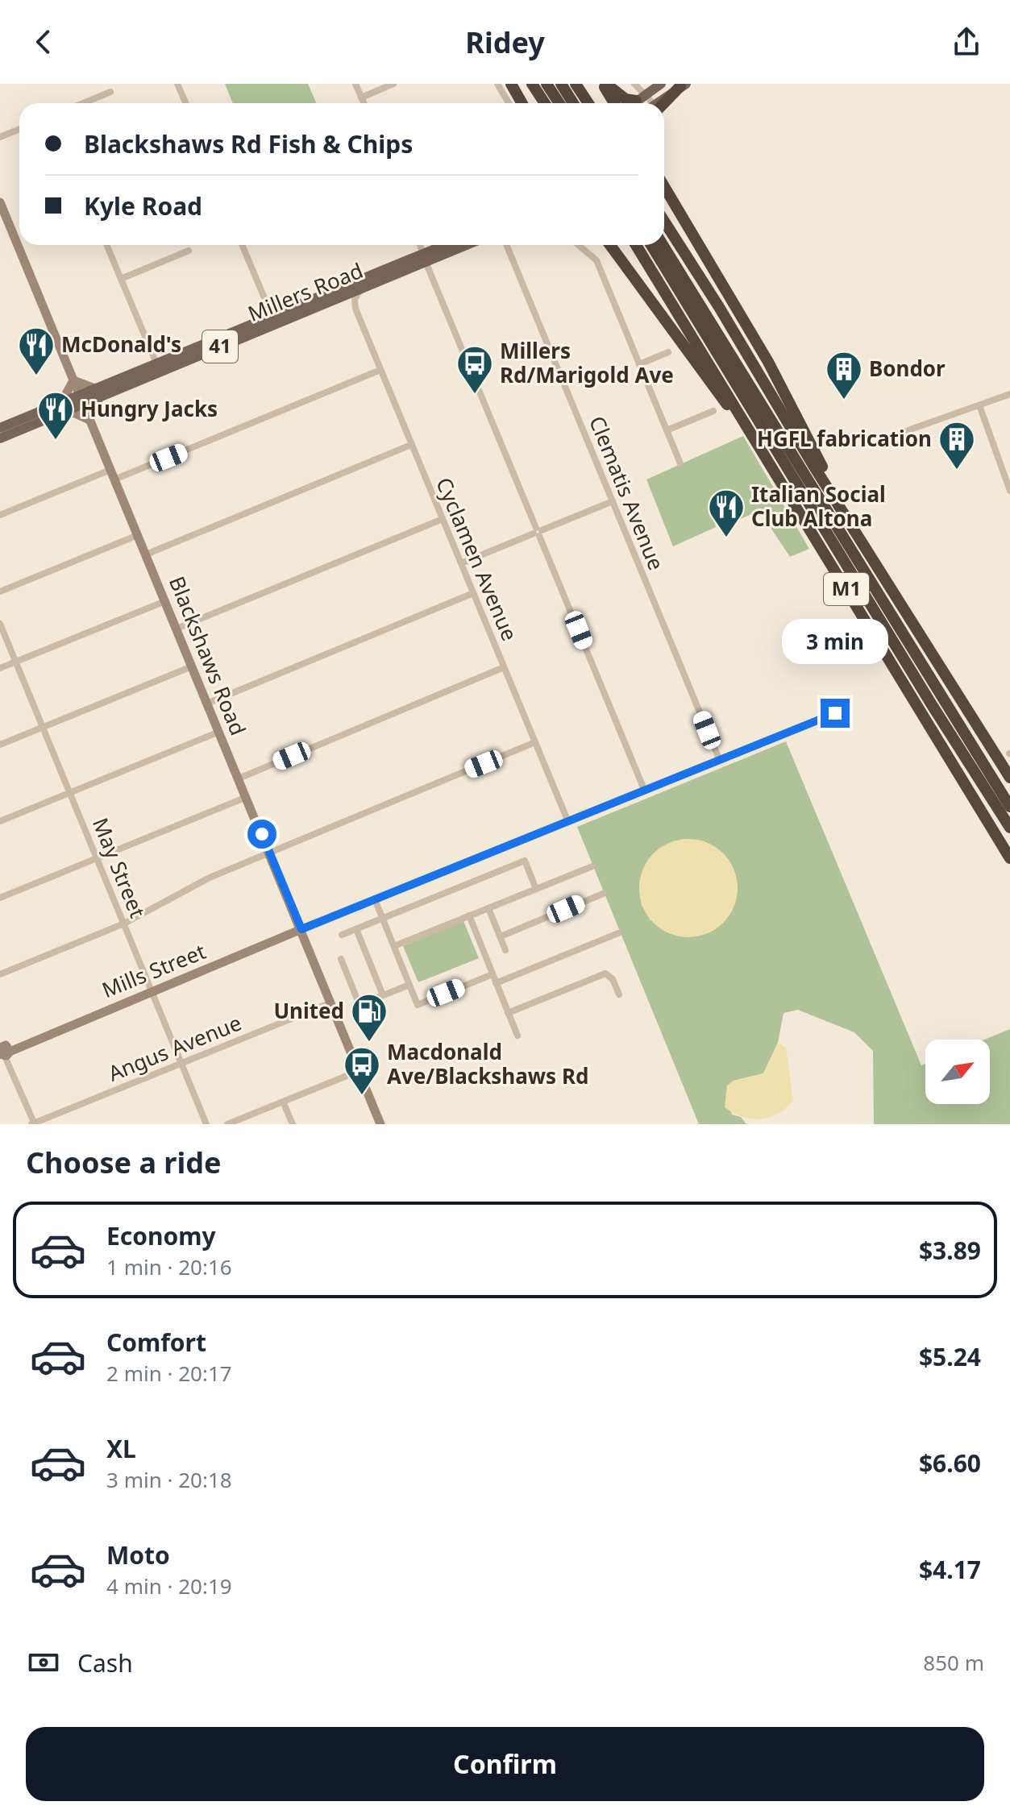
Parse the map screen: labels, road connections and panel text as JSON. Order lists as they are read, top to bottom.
{
  "streets": {
    "highway": ["M1"],
    "main road": [
      "Millers Road",
      "41",
      "Blackshaws Road",
      "Mills Street"
    ],
    "street": [
      "Clematis Avenue",
      "Cyclamen Avenue",
      "May Street",
      "Angus Avenue"
    ]
  },
  "crossings": [
    ["Millers Road", "Blackshaws Road"],
    ["Blackshaws Road", "Mills Street"],
    ["Blackshaws Road", "Angus Avenue"],
    ["May Street", "Mills Street"],
    ["May Street", "Angus Avenue"]
  ],
  "places": {
    "restaurant": ["McDonald's", "Hungry Jacks", "Italian Social Club Altona"],
    "bus stop": ["Millers Rd/Marigold Ave", "Macdonald Ave/Blackshaws Rd"],
    "building": ["Bondor", "HGFL fabrication"],
    "fuel station": ["United"]
  },
  "north": "top right",
  "page": {
    "header": "Ridey",
    "banner": ["Blackshaws Rd Fish & Chips", "Kyle Road"],
    "bubble": "3 min",
    "heading": "Choose a ride",
    "list": [
      {
        "name": "Economy",
        "note": "1 min · 20:16",
        "value": "$3.89"
      },
      {
        "name": "Comfort",
        "note": "2 min · 20:17",
        "value": "$5.24"
      },
      {
        "name": "XL",
        "note": "3 min · 20:18",
        "value": "$6.60"
      },
      {
        "name": "Moto",
        "note": "4 min · 20:19",
        "value": "$4.17"
      }
    ],
    "pay": ["Cash", "850 m"],
    "buttons": "Confirm"
  }
}
